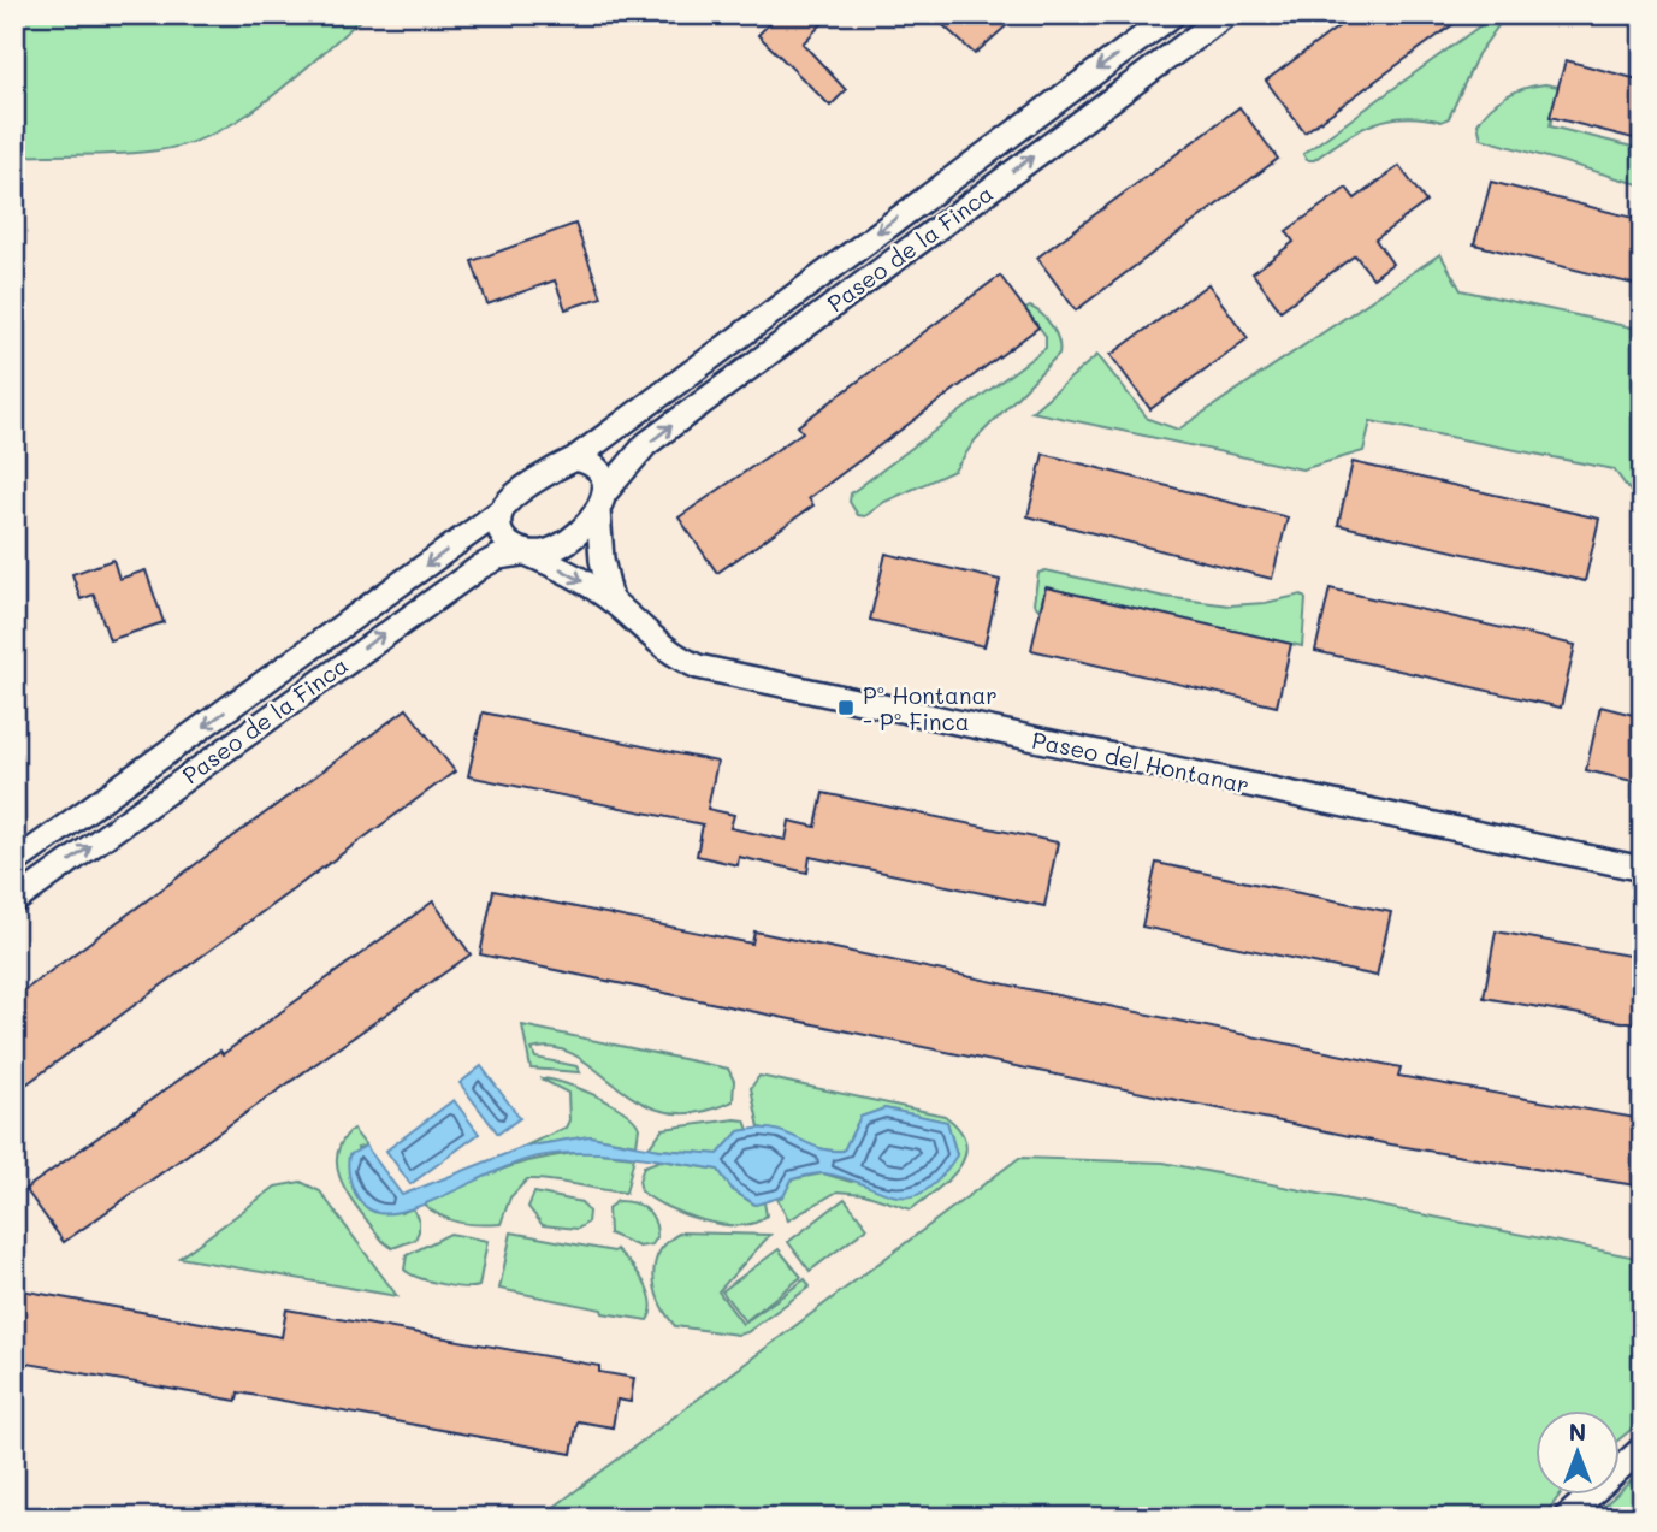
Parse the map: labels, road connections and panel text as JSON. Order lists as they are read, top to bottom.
{
  "streets": {
    "street": ["Paseo de la Finca", "Paseo del Hontanar"]
  },
  "crossings": [
    ["Paseo de la Finca", "Paseo del Hontanar"]
  ],
  "places": {
    "transit": ["Pº Hontanar - Pº Finca"]
  },
  "north": "top"
}
